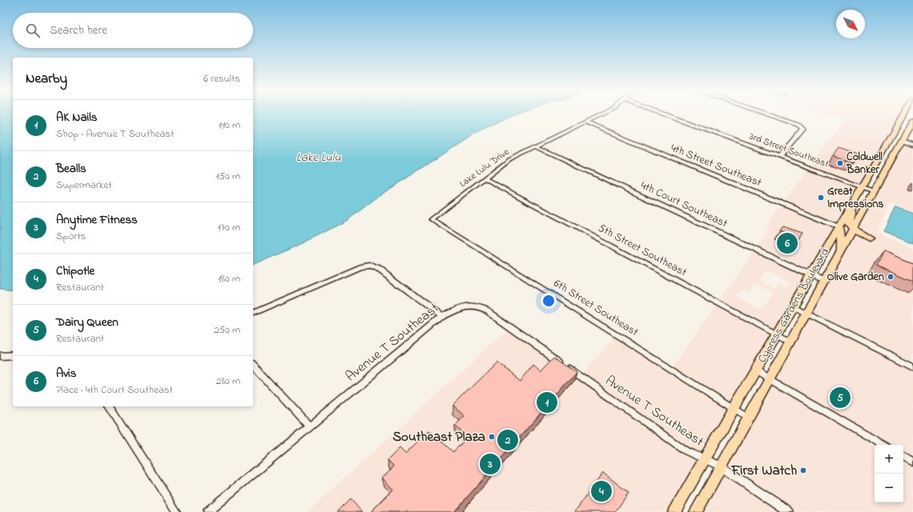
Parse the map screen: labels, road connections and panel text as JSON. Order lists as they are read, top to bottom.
{
  "streets": {
    "main road": ["Cypress Gardens Boulevard"],
    "street": [
      "3rd Street Southeast",
      "4th Street Southeast",
      "Lake Lulu Drive",
      "4th Court Southeast",
      "5th Street Southeast",
      "6th Street Southeast",
      "Avenue T Southeast"
    ]
  },
  "crossings": [
    ["3rd Street Southeast", "Cypress Gardens Boulevard"],
    ["4th Street Southeast", "Lake Lulu Drive"],
    ["4th Street Southeast", "Cypress Gardens Boulevard"],
    ["Lake Lulu Drive", "4th Court Southeast"],
    ["Lake Lulu Drive", "5th Street Southeast"],
    ["Lake Lulu Drive", "6th Street Southeast"],
    ["4th Court Southeast", "Cypress Gardens Boulevard"],
    ["5th Street Southeast", "Cypress Gardens Boulevard"],
    ["Cypress Gardens Boulevard", "6th Street Southeast"],
    ["Cypress Gardens Boulevard", "Avenue T Southeast"]
  ],
  "water": ["Lake Lulu"],
  "places": [
    "Coldwell Banker",
    "Great Impressions",
    "Olive Garden",
    "Southeast Plaza",
    "First Watch"
  ],
  "north": "bottom right",
  "page": {
    "search": "Search here",
    "heading": ["Nearby", "6 results"],
    "list": [
      {
        "mark": "1",
        "name": "AK Nails",
        "note": "Shop · Avenue T Southeast",
        "value": "110 m"
      },
      {
        "mark": "2",
        "name": "Bealls",
        "note": "Supermarket",
        "value": "150 m"
      },
      {
        "mark": "3",
        "name": "Anytime Fitness",
        "note": "Sports",
        "value": "170 m"
      },
      {
        "mark": "4",
        "name": "Chipotle",
        "note": "Restaurant",
        "value": "180 m"
      },
      {
        "mark": "5",
        "name": "Dairy Queen",
        "note": "Restaurant",
        "value": "250 m"
      },
      {
        "mark": "6",
        "name": "Avis",
        "note": "Place · 4th Court Southeast",
        "value": "280 m"
      }
    ],
    "pins": [
      "6",
      "5",
      "1",
      "2",
      "3",
      "4"
    ],
    "map_buttons": ["+", "−"]
  }
}
